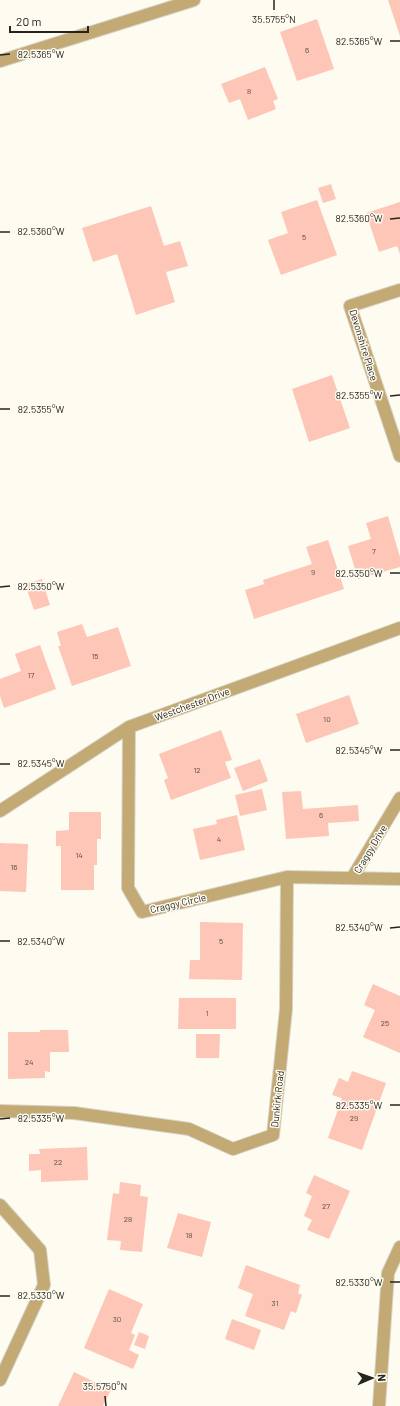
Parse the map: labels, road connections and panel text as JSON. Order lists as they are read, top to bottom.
{
  "streets": {
    "street": [
      "Devonshire Place",
      "Westchester Drive",
      "Craggy Drive",
      "Craggy Circle",
      "Dunkirk Road"
    ]
  },
  "crossings": [
    ["Westchester Drive", "Craggy Circle"],
    ["Craggy Drive", "Craggy Circle"],
    ["Craggy Circle", "Dunkirk Road"]
  ],
  "house_numbers": [
    "6",
    "8",
    "5",
    "7",
    "9",
    "15",
    "17",
    "10",
    "12",
    "6",
    "4",
    "14",
    "16",
    "5",
    "1",
    "25",
    "24",
    "29",
    "22",
    "27",
    "28",
    "18",
    "31",
    "30"
  ],
  "scale_bar": "20 m",
  "north": "right",
  "coordinates": [
    "35.5755°N",
    "82.5365°W",
    "82.5360°W",
    "82.5355°W",
    "82.5350°W",
    "82.5345°W",
    "82.5340°W",
    "82.5335°W",
    "82.5330°W",
    "35.5750°N"
  ]
}
